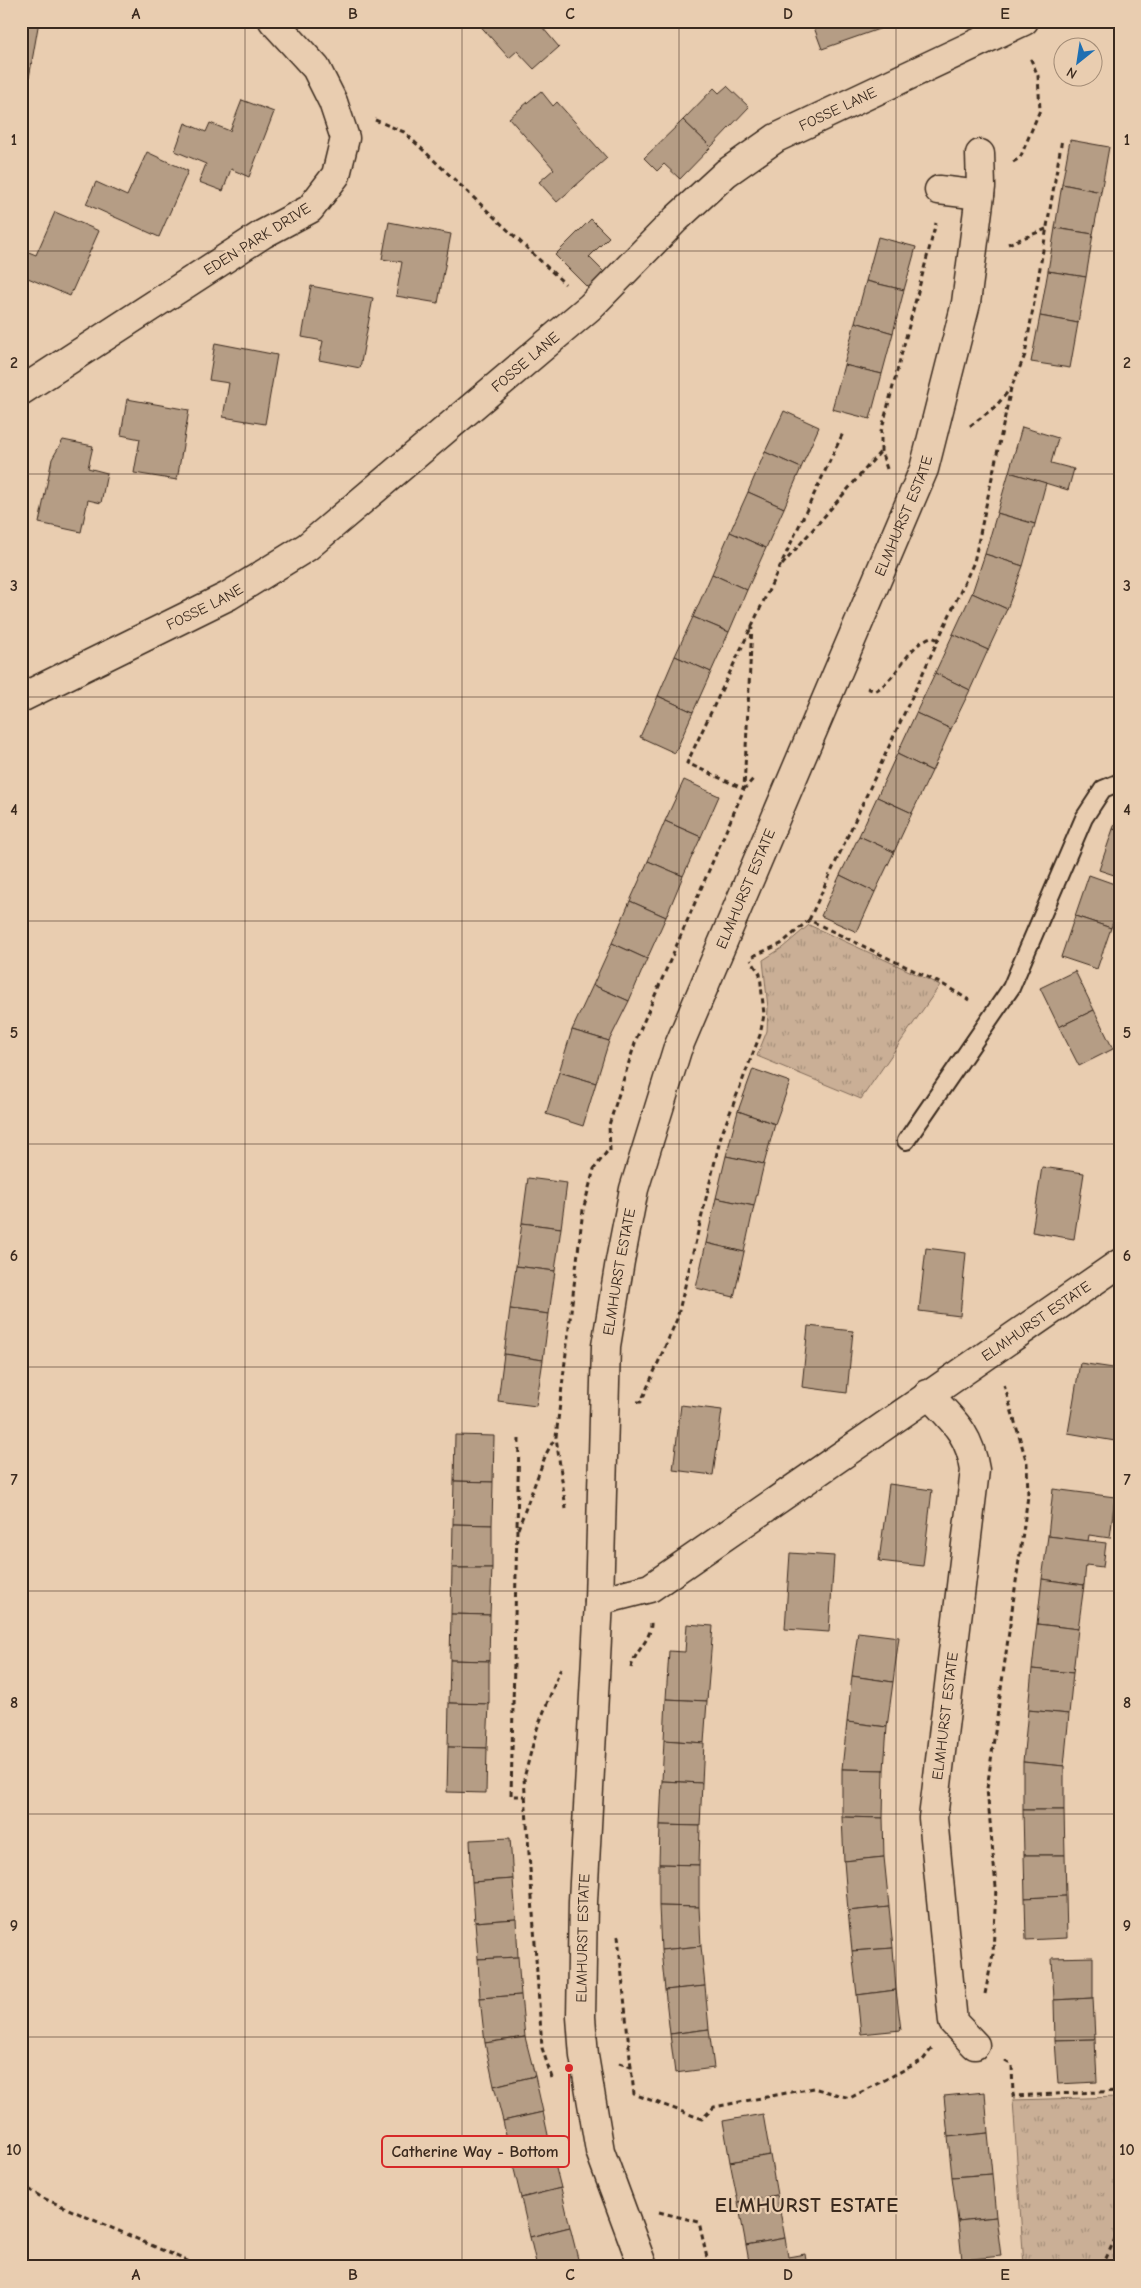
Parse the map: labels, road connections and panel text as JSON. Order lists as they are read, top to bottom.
{
  "streets": {
    "street": ["FOSSE LANE", "EDEN PARK DRIVE", "ELMHURST ESTATE"]
  },
  "districts": ["ELMHURST ESTATE"],
  "places": ["Catherine Way - Bottom"],
  "north": "bottom left",
  "grid": {
    "columns": [
      "A",
      "B",
      "C",
      "D",
      "E"
    ],
    "rows": [
      "1",
      "2",
      "3",
      "4",
      "5",
      "6",
      "7",
      "8",
      "9",
      "10"
    ]
  }
}
